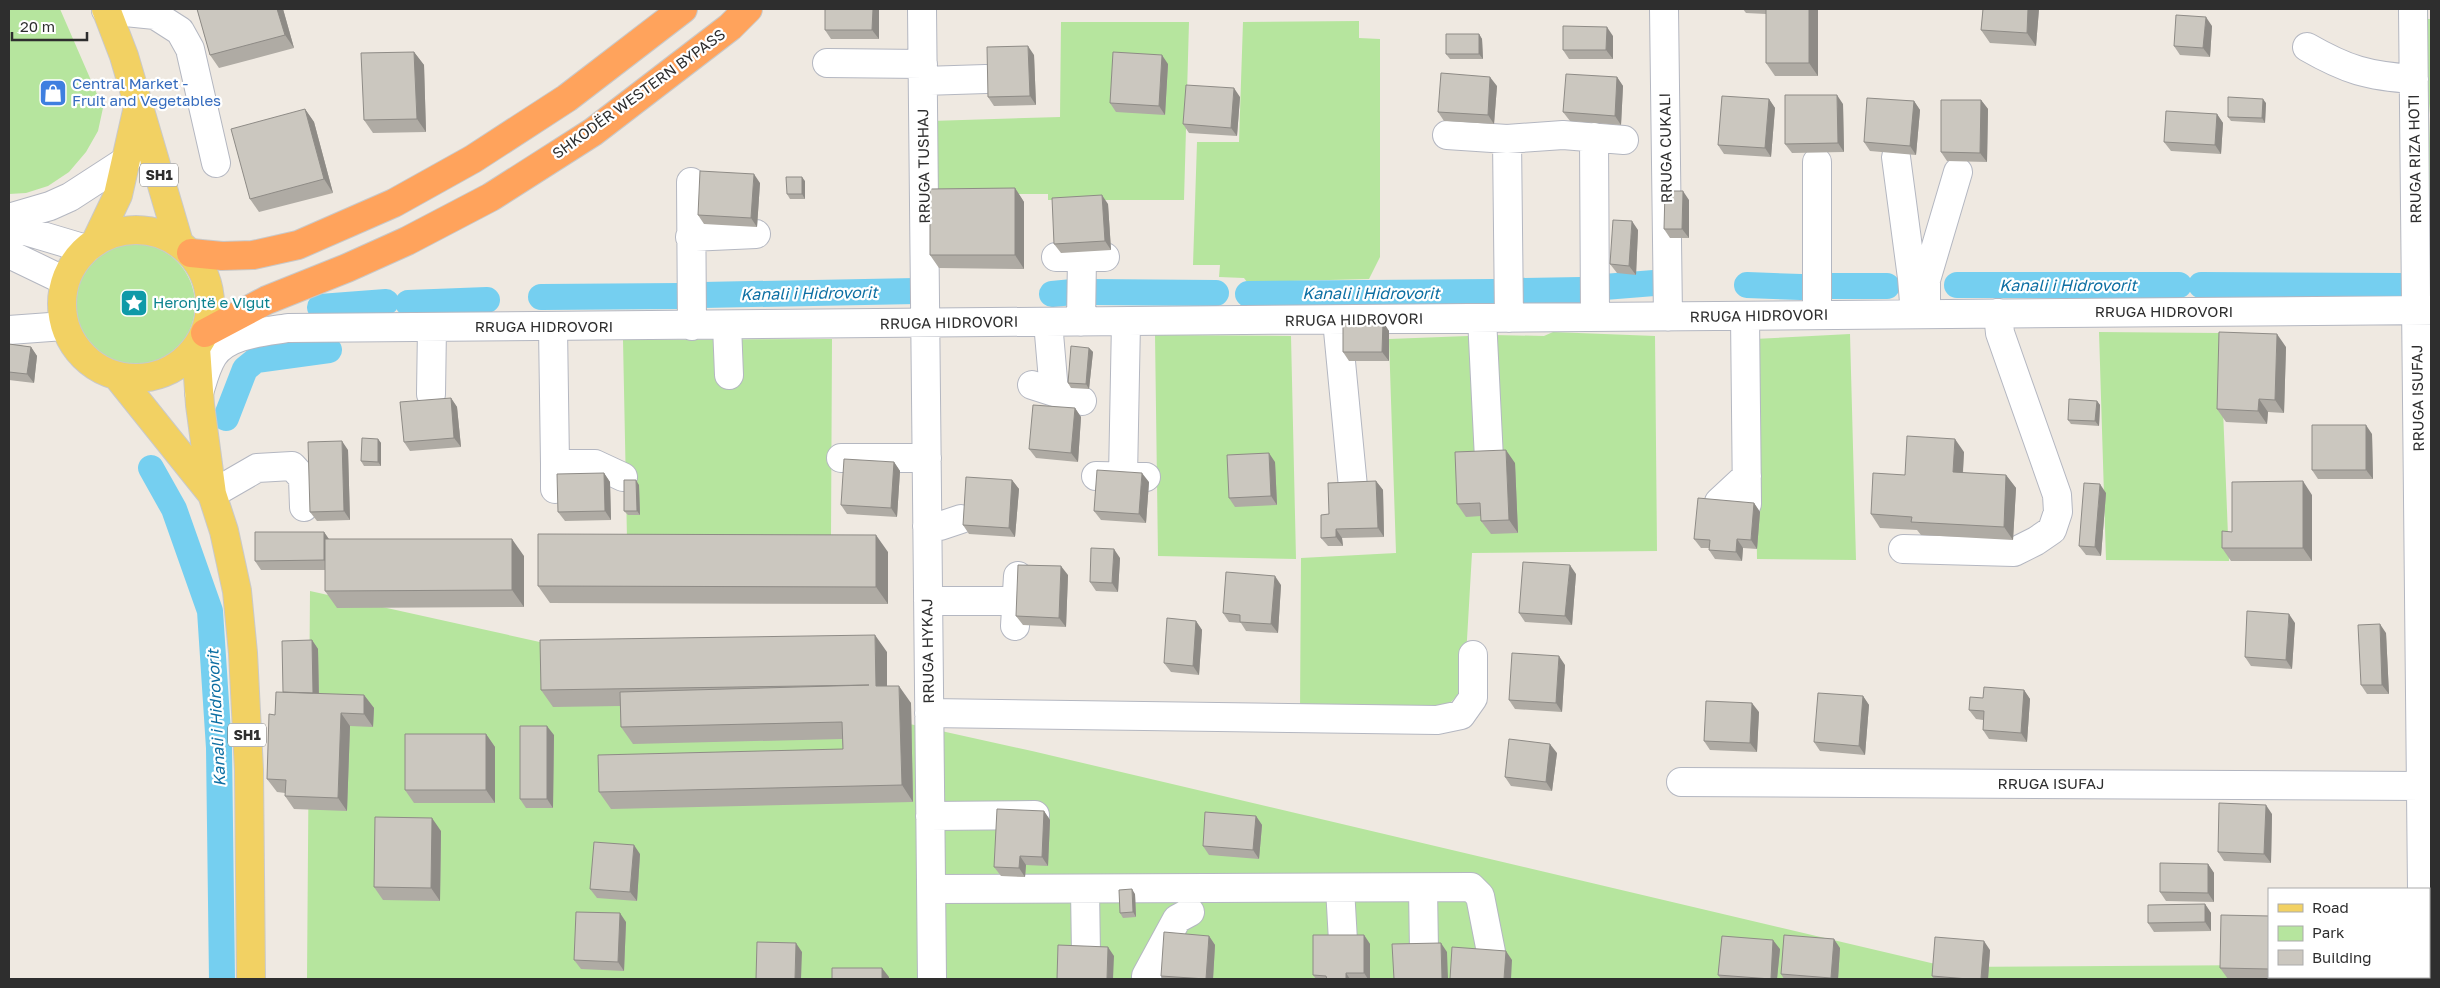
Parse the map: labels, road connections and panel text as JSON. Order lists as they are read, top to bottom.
{
  "streets": {
    "highway": ["SHKODËR WESTERN BYPASS"],
    "main road": ["SH1"],
    "street": [
      "RRUGA CUKALI",
      "RRUGA RIZA HOTI",
      "RRUGA TUSHAJ",
      "RRUGA HIDROVORI",
      "RRUGA ISUFAJ",
      "RRUGA HYKAJ"
    ]
  },
  "crossings": [
    ["SHKODËR WESTERN BYPASS", "SH1"],
    ["SHKODËR WESTERN BYPASS", "RRUGA HIDROVORI"],
    ["RRUGA CUKALI", "RRUGA HIDROVORI"],
    ["RRUGA RIZA HOTI", "RRUGA HIDROVORI"],
    ["RRUGA RIZA HOTI", "RRUGA ISUFAJ"],
    ["RRUGA TUSHAJ", "RRUGA HIDROVORI"],
    ["RRUGA TUSHAJ", "RRUGA HYKAJ"],
    ["SH1", "RRUGA HIDROVORI"],
    ["RRUGA HIDROVORI", "RRUGA ISUFAJ"],
    ["RRUGA HIDROVORI", "RRUGA HYKAJ"]
  ],
  "water": ["Kanali i Hidrovorit"],
  "places": {
    "shop": ["Central Market - Fruit and Vegetables"],
    "place": ["Heronjtë e Vigut"]
  },
  "legend": ["Road", "Park", "Building"],
  "scale_bar": "20 m"
}
